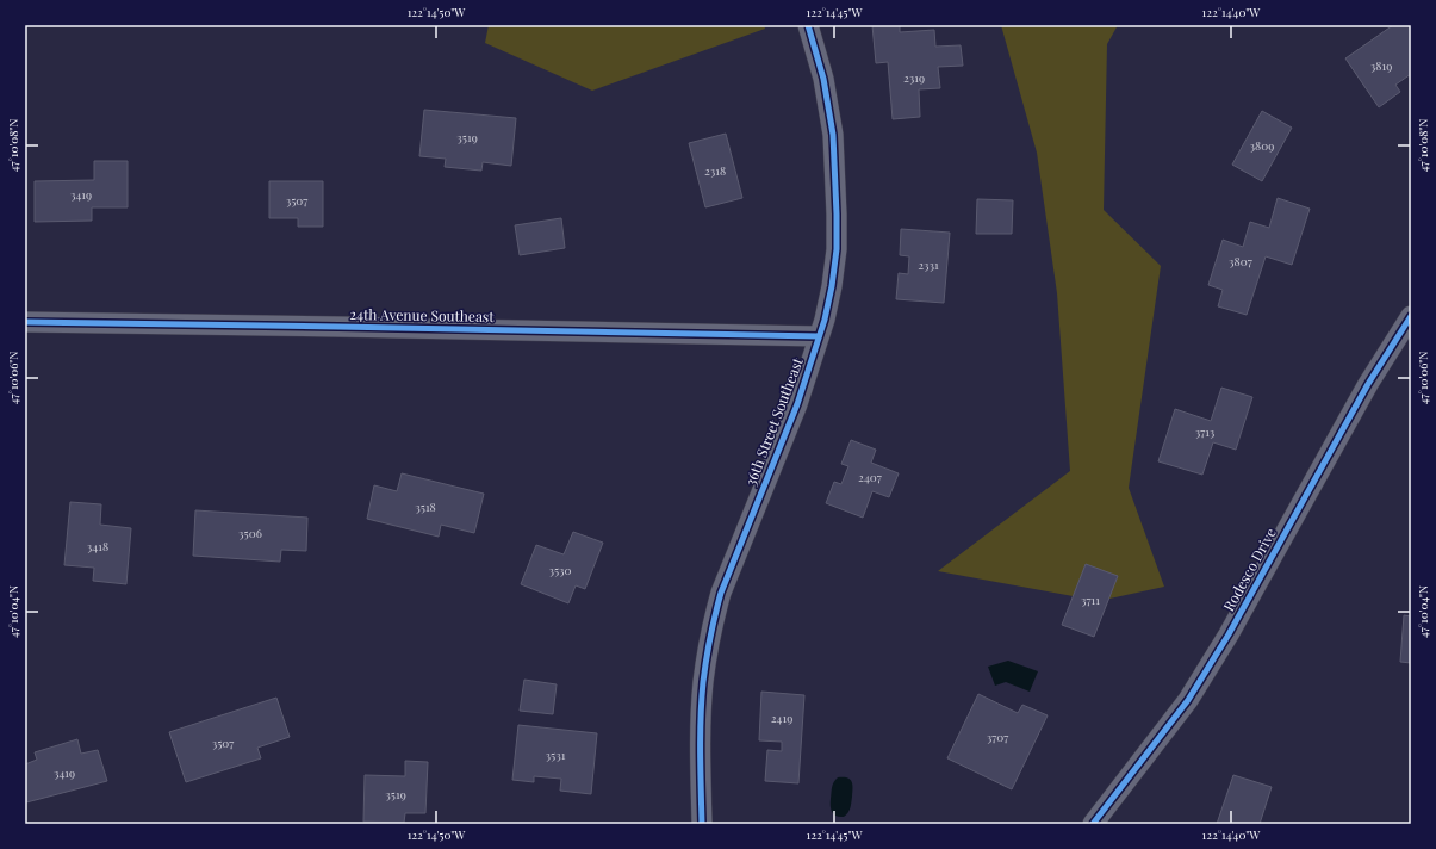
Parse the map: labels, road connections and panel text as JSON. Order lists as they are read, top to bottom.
{
  "streets": {
    "street": ["24th Avenue Southeast", "36th Street Southeast", "Rodesco Drive"]
  },
  "crossings": [
    ["24th Avenue Southeast", "36th Street Southeast"]
  ],
  "house_numbers": [
    "3819",
    "2319",
    "3519",
    "3809",
    "2318",
    "3419",
    "3507",
    "3807",
    "2331",
    "3713",
    "2407",
    "3518",
    "3506",
    "3418",
    "3530",
    "3711",
    "2419",
    "3707",
    "3507",
    "3531",
    "3419",
    "3519"
  ],
  "coordinates": [
    "122°14'50\"W",
    "122°14'45\"W",
    "122°14'40\"W",
    "47°10'08\"N",
    "47°10'06\"N",
    "47°10'04\"N"
  ]
}
